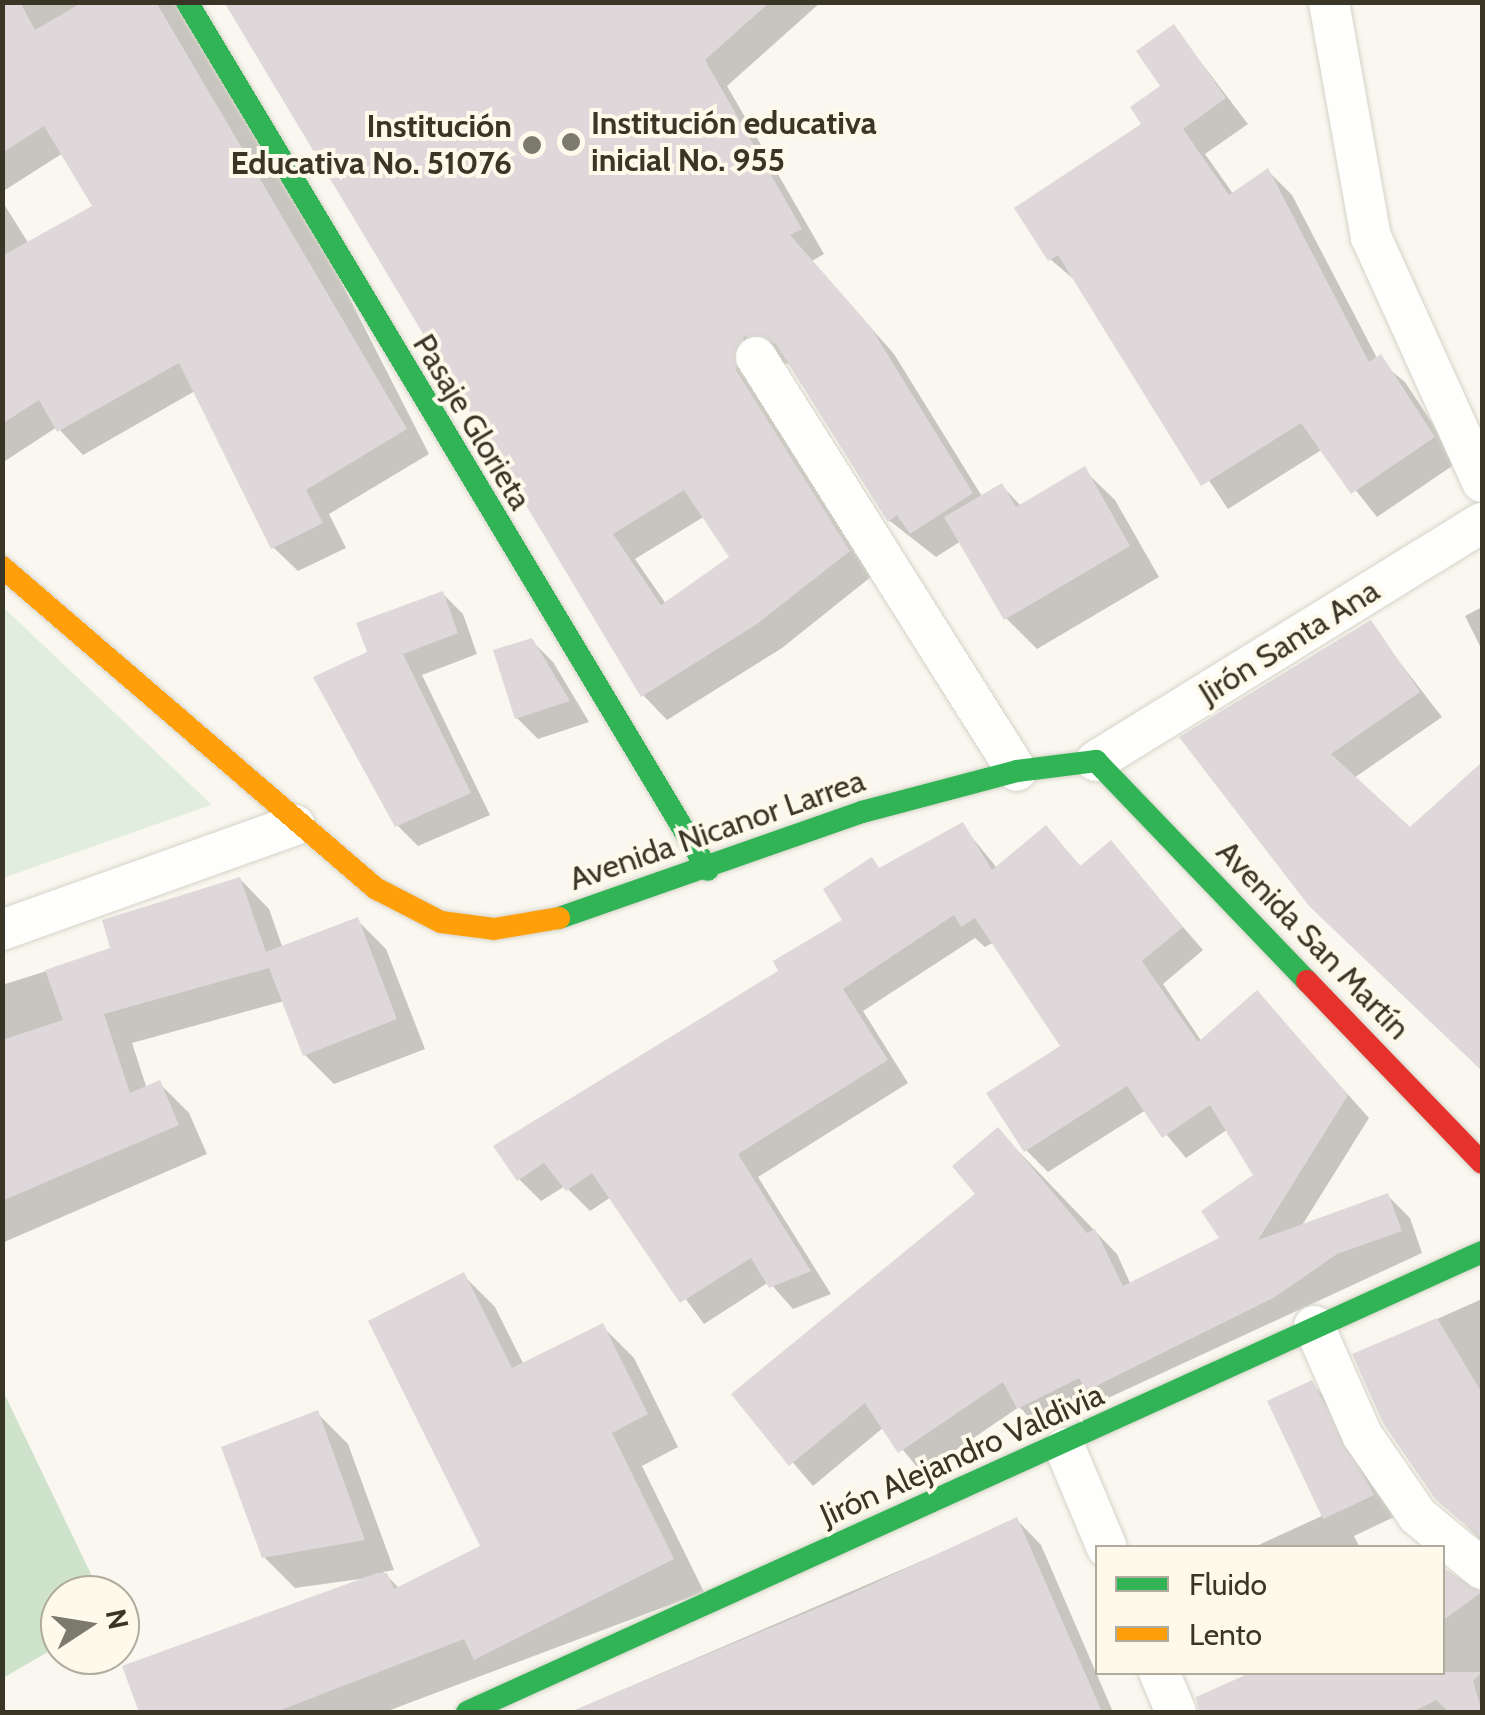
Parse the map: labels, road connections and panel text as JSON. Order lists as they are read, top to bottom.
{
  "streets": {
    "street": [
      "Pasaje Glorieta",
      "Jirón Santa Ana",
      "Avenida Nicanor Larrea",
      "Avenida San Martín",
      "Jirón Alejandro Valdivia"
    ]
  },
  "crossings": [
    ["Pasaje Glorieta", "Avenida Nicanor Larrea"],
    ["Jirón Santa Ana", "Avenida Nicanor Larrea"],
    ["Jirón Santa Ana", "Avenida San Martín"],
    ["Avenida Nicanor Larrea", "Avenida San Martín"]
  ],
  "places": ["Institución educativa inicial No. 955", "Institución Educativa No. 51076"],
  "legend": ["Fluido", "Lento"],
  "north": "right"
}
